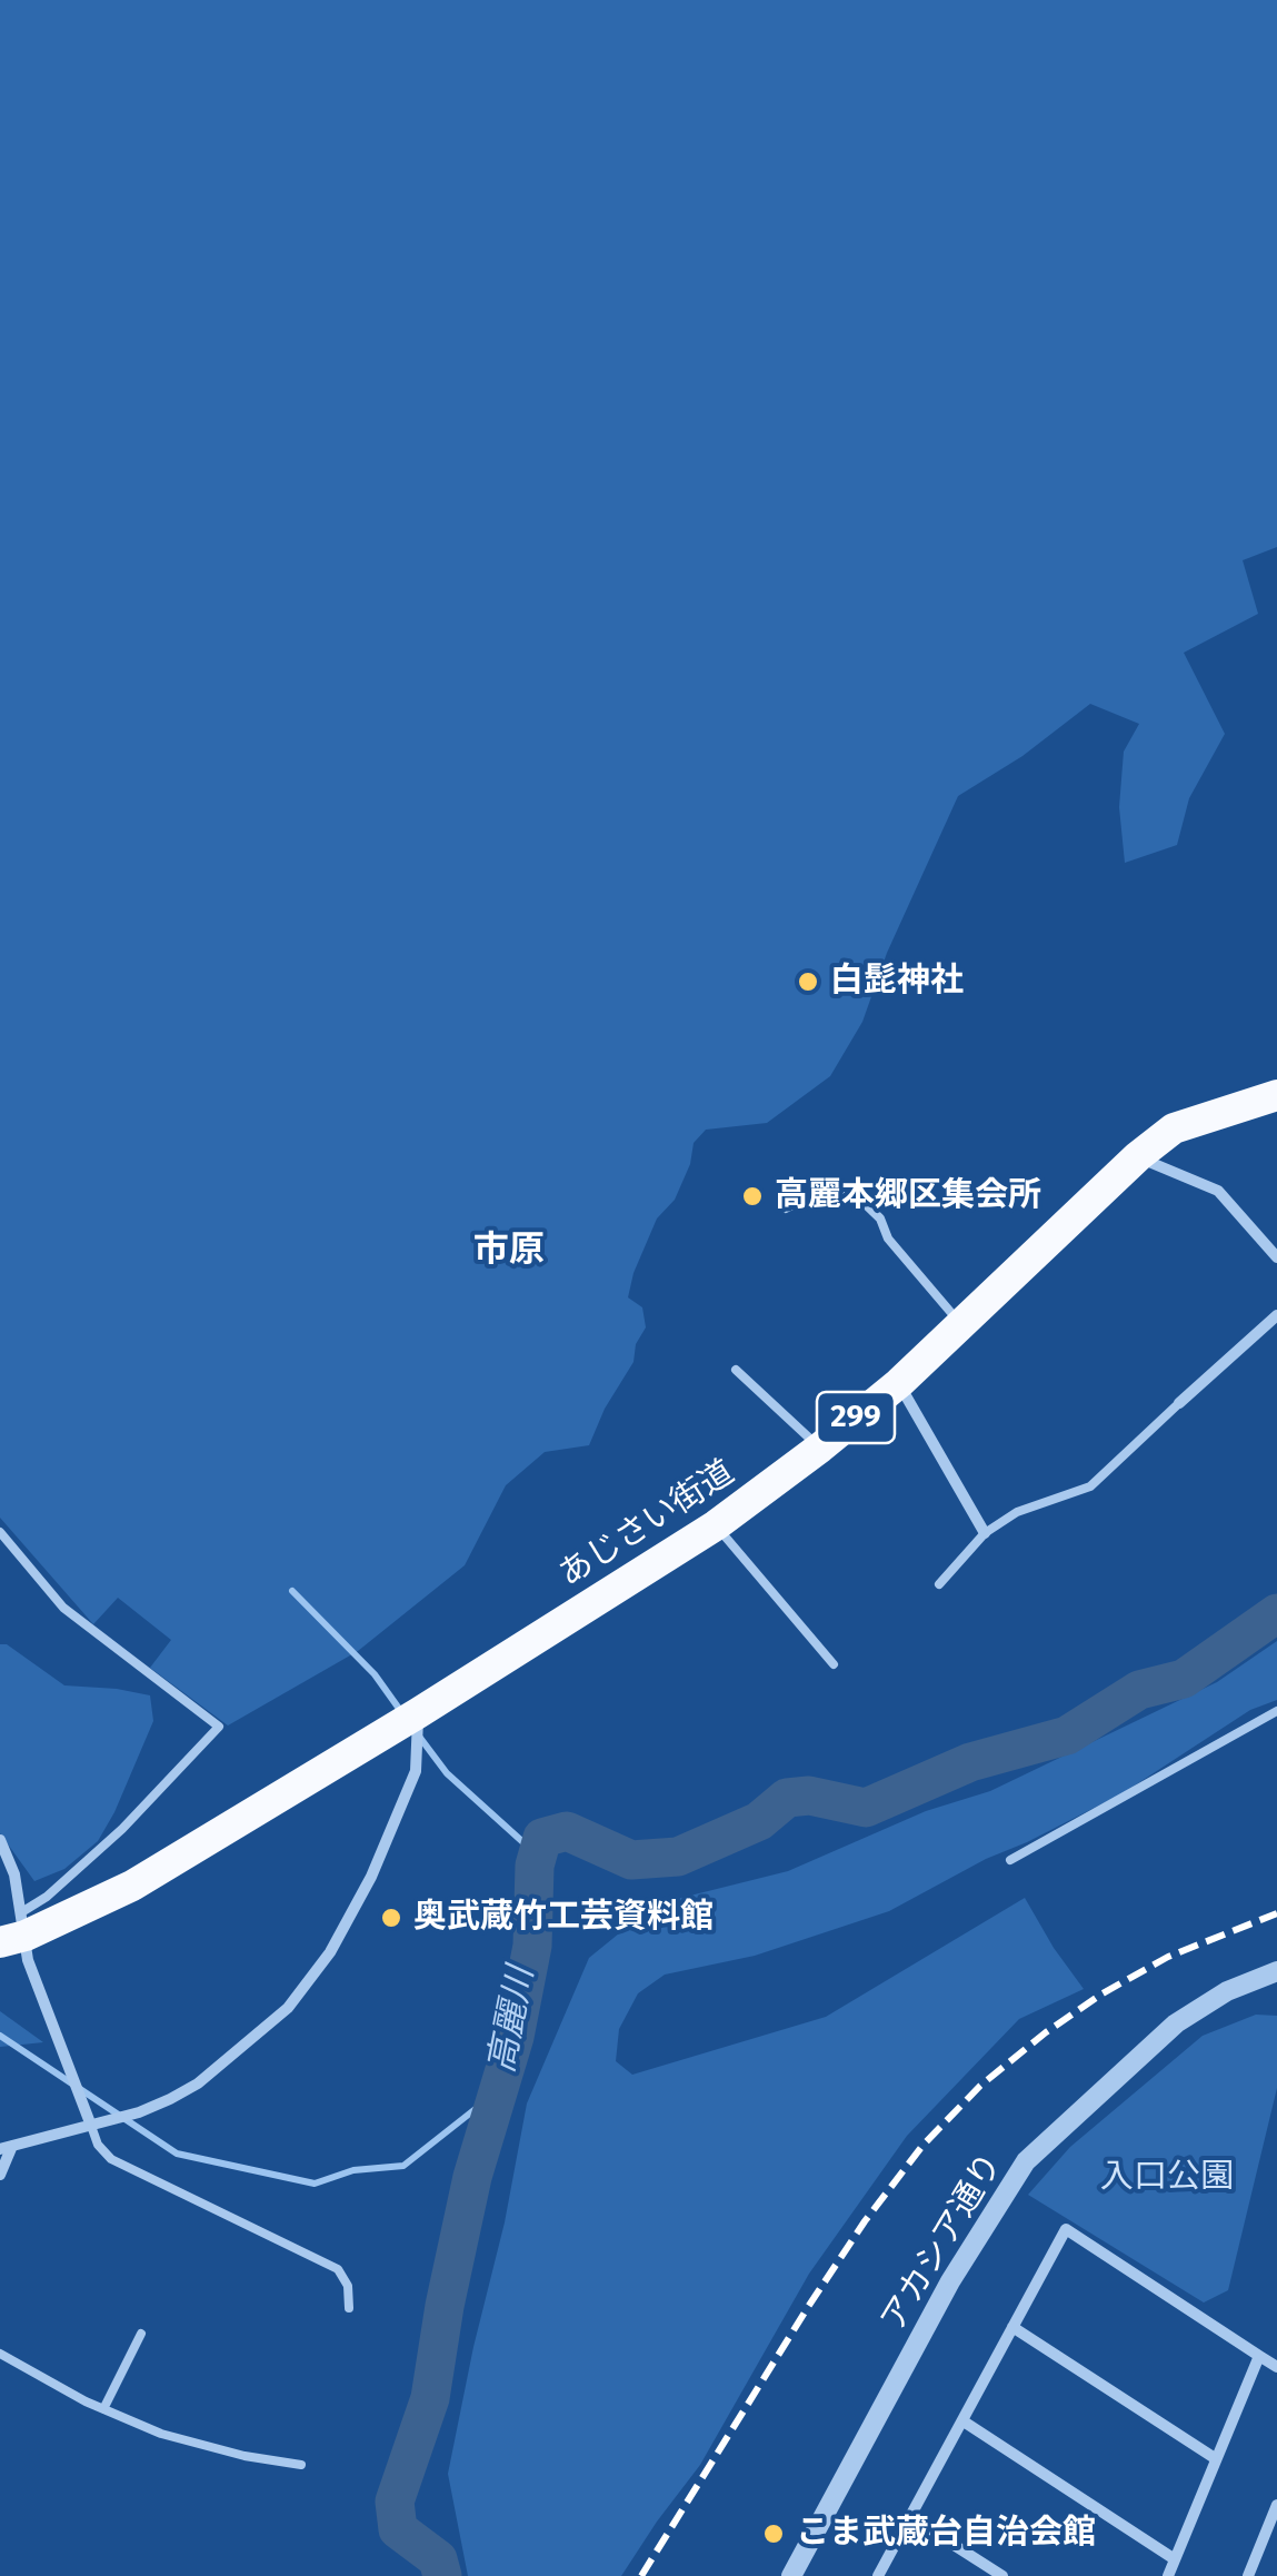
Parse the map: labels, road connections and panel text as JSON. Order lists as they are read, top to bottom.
{
  "streets": {
    "highway": ["299", "あじさい街道"],
    "street": ["アカシア通り"]
  },
  "districts": ["市原"],
  "water": ["高麗川"],
  "parks": ["入口公園"],
  "places": [
    "白髭神社",
    "高麗本郷区集会所",
    "奥武蔵竹工芸資料館",
    "こま武蔵台自治会館"
  ]
}
